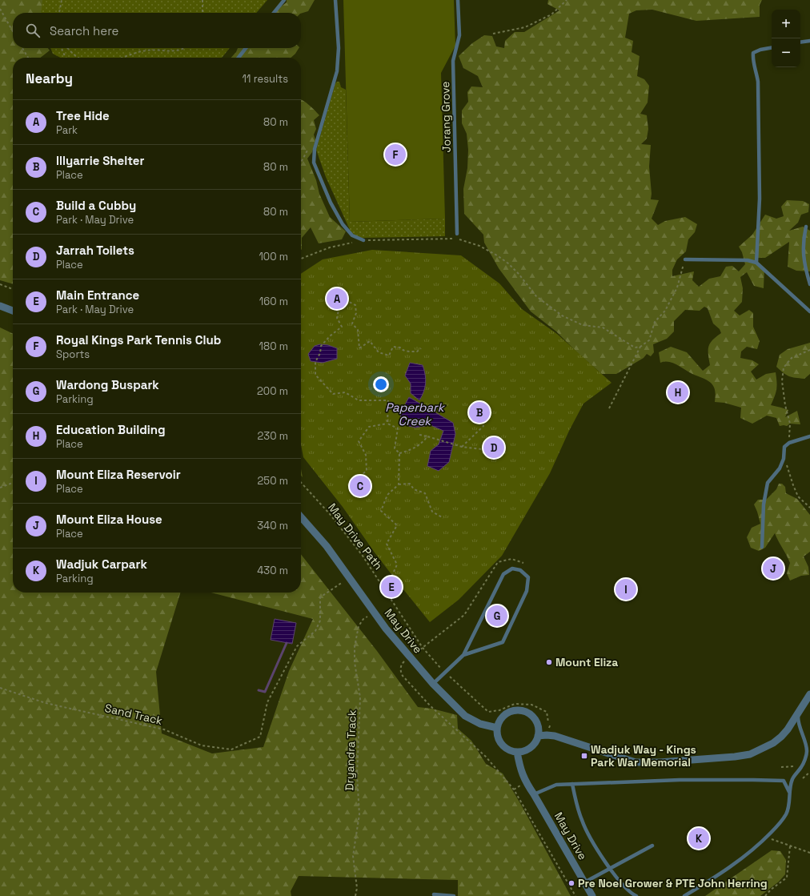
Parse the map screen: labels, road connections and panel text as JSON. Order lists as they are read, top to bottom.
{
  "streets": {
    "street": ["May Drive"],
    "lane": ["Jorang Grove"],
    "path": ["May Drive Path", "Sand Track", "Dryandra Track"]
  },
  "crossings": [
    ["May Drive", "Sand Track"],
    ["May Drive", "Dryandra Track"]
  ],
  "water": ["Paperbark Creek"],
  "places": {
    "other": ["Mount Eliza", "Pre Noel Grower & PTE John Herring"],
    "transit": ["Wadjuk Way - Kings Park War Memorial"]
  },
  "page": {
    "map_buttons": ["+", "−"],
    "search": "Search here",
    "heading": ["Nearby", "11 results"],
    "list": [
      {
        "mark": "A",
        "name": "Tree Hide",
        "note": "Park",
        "value": "80 m"
      },
      {
        "mark": "B",
        "name": "Illyarrie Shelter",
        "note": "Place",
        "value": "80 m"
      },
      {
        "mark": "C",
        "name": "Build a Cubby",
        "note": "Park · May Drive",
        "value": "80 m"
      },
      {
        "mark": "D",
        "name": "Jarrah Toilets",
        "note": "Place",
        "value": "100 m"
      },
      {
        "mark": "E",
        "name": "Main Entrance",
        "note": "Park · May Drive",
        "value": "160 m"
      },
      {
        "mark": "F",
        "name": "Royal Kings Park Tennis Club",
        "note": "Sports",
        "value": "180 m"
      },
      {
        "mark": "G",
        "name": "Wardong Buspark",
        "note": "Parking",
        "value": "200 m"
      },
      {
        "mark": "H",
        "name": "Education Building",
        "note": "Place",
        "value": "230 m"
      },
      {
        "mark": "I",
        "name": "Mount Eliza Reservoir",
        "note": "Place",
        "value": "250 m"
      },
      {
        "mark": "J",
        "name": "Mount Eliza House",
        "note": "Place",
        "value": "340 m"
      },
      {
        "mark": "K",
        "name": "Wadjuk Carpark",
        "note": "Parking",
        "value": "430 m"
      }
    ],
    "pins": [
      "F",
      "A",
      "H",
      "B",
      "D",
      "C",
      "J",
      "E",
      "I",
      "G",
      "K"
    ]
  }
}
